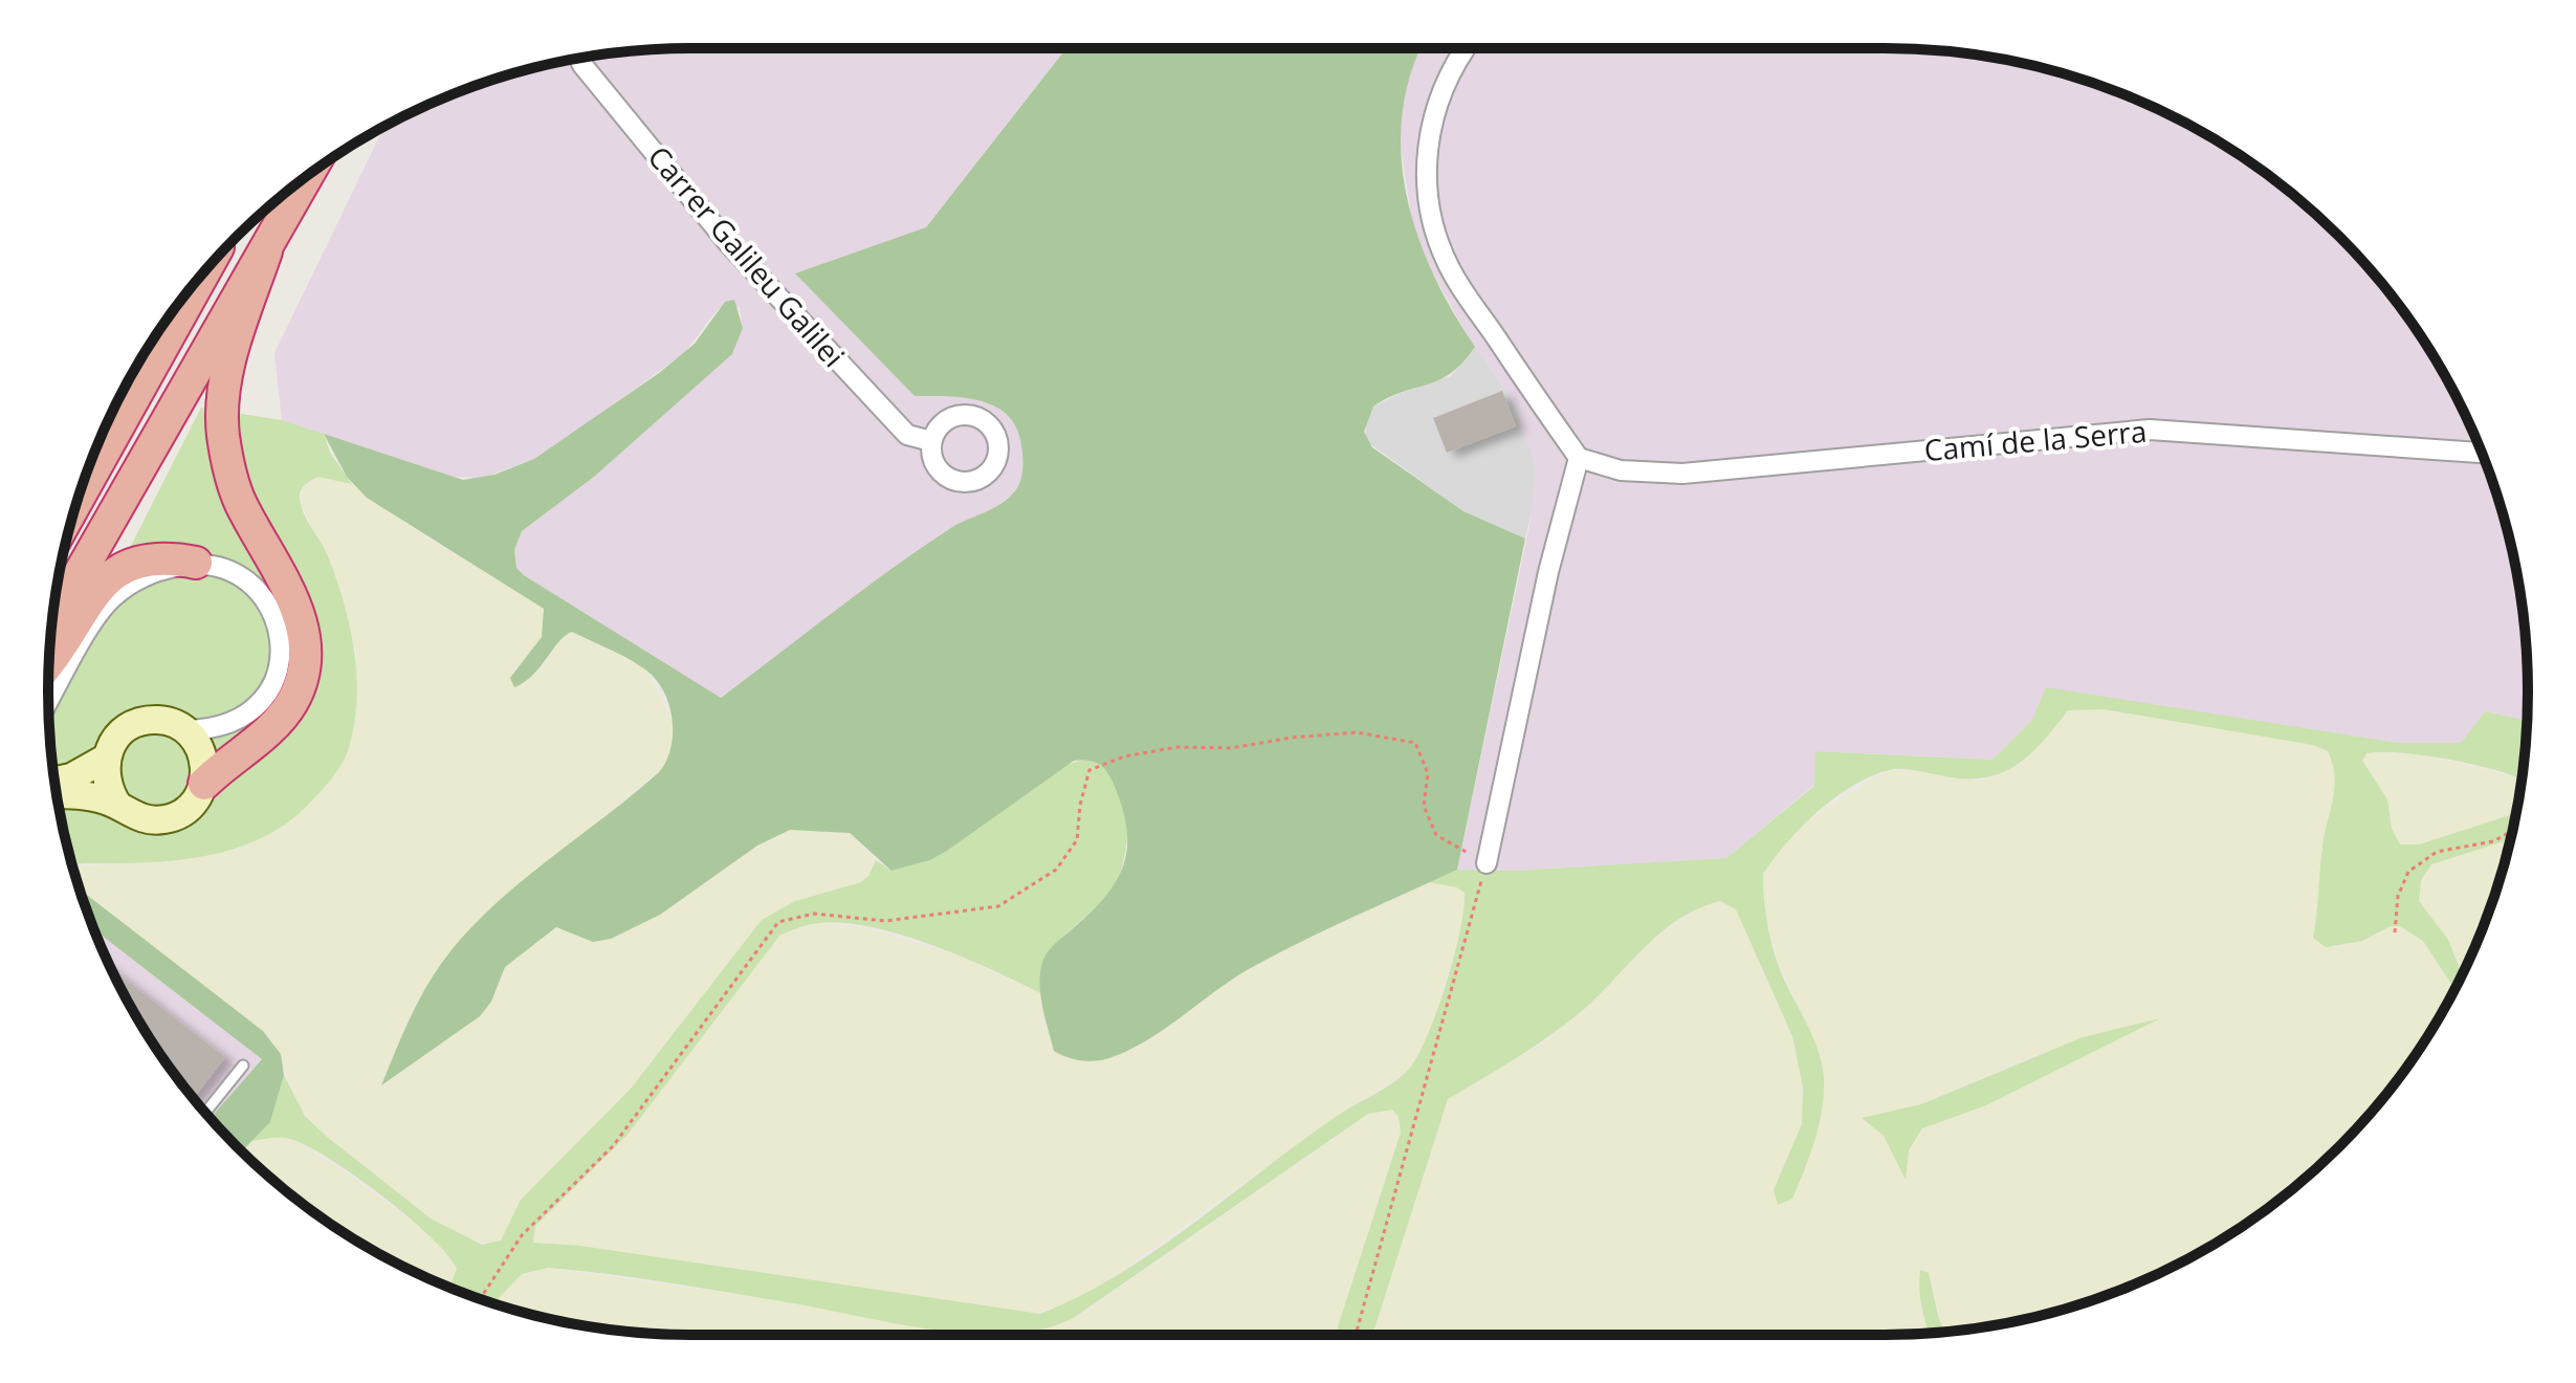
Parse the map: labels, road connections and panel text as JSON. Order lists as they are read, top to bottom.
{
  "streets": {
    "street": ["Carrer Galileu Galilei", "Camí de la Serra"]
  }
}
